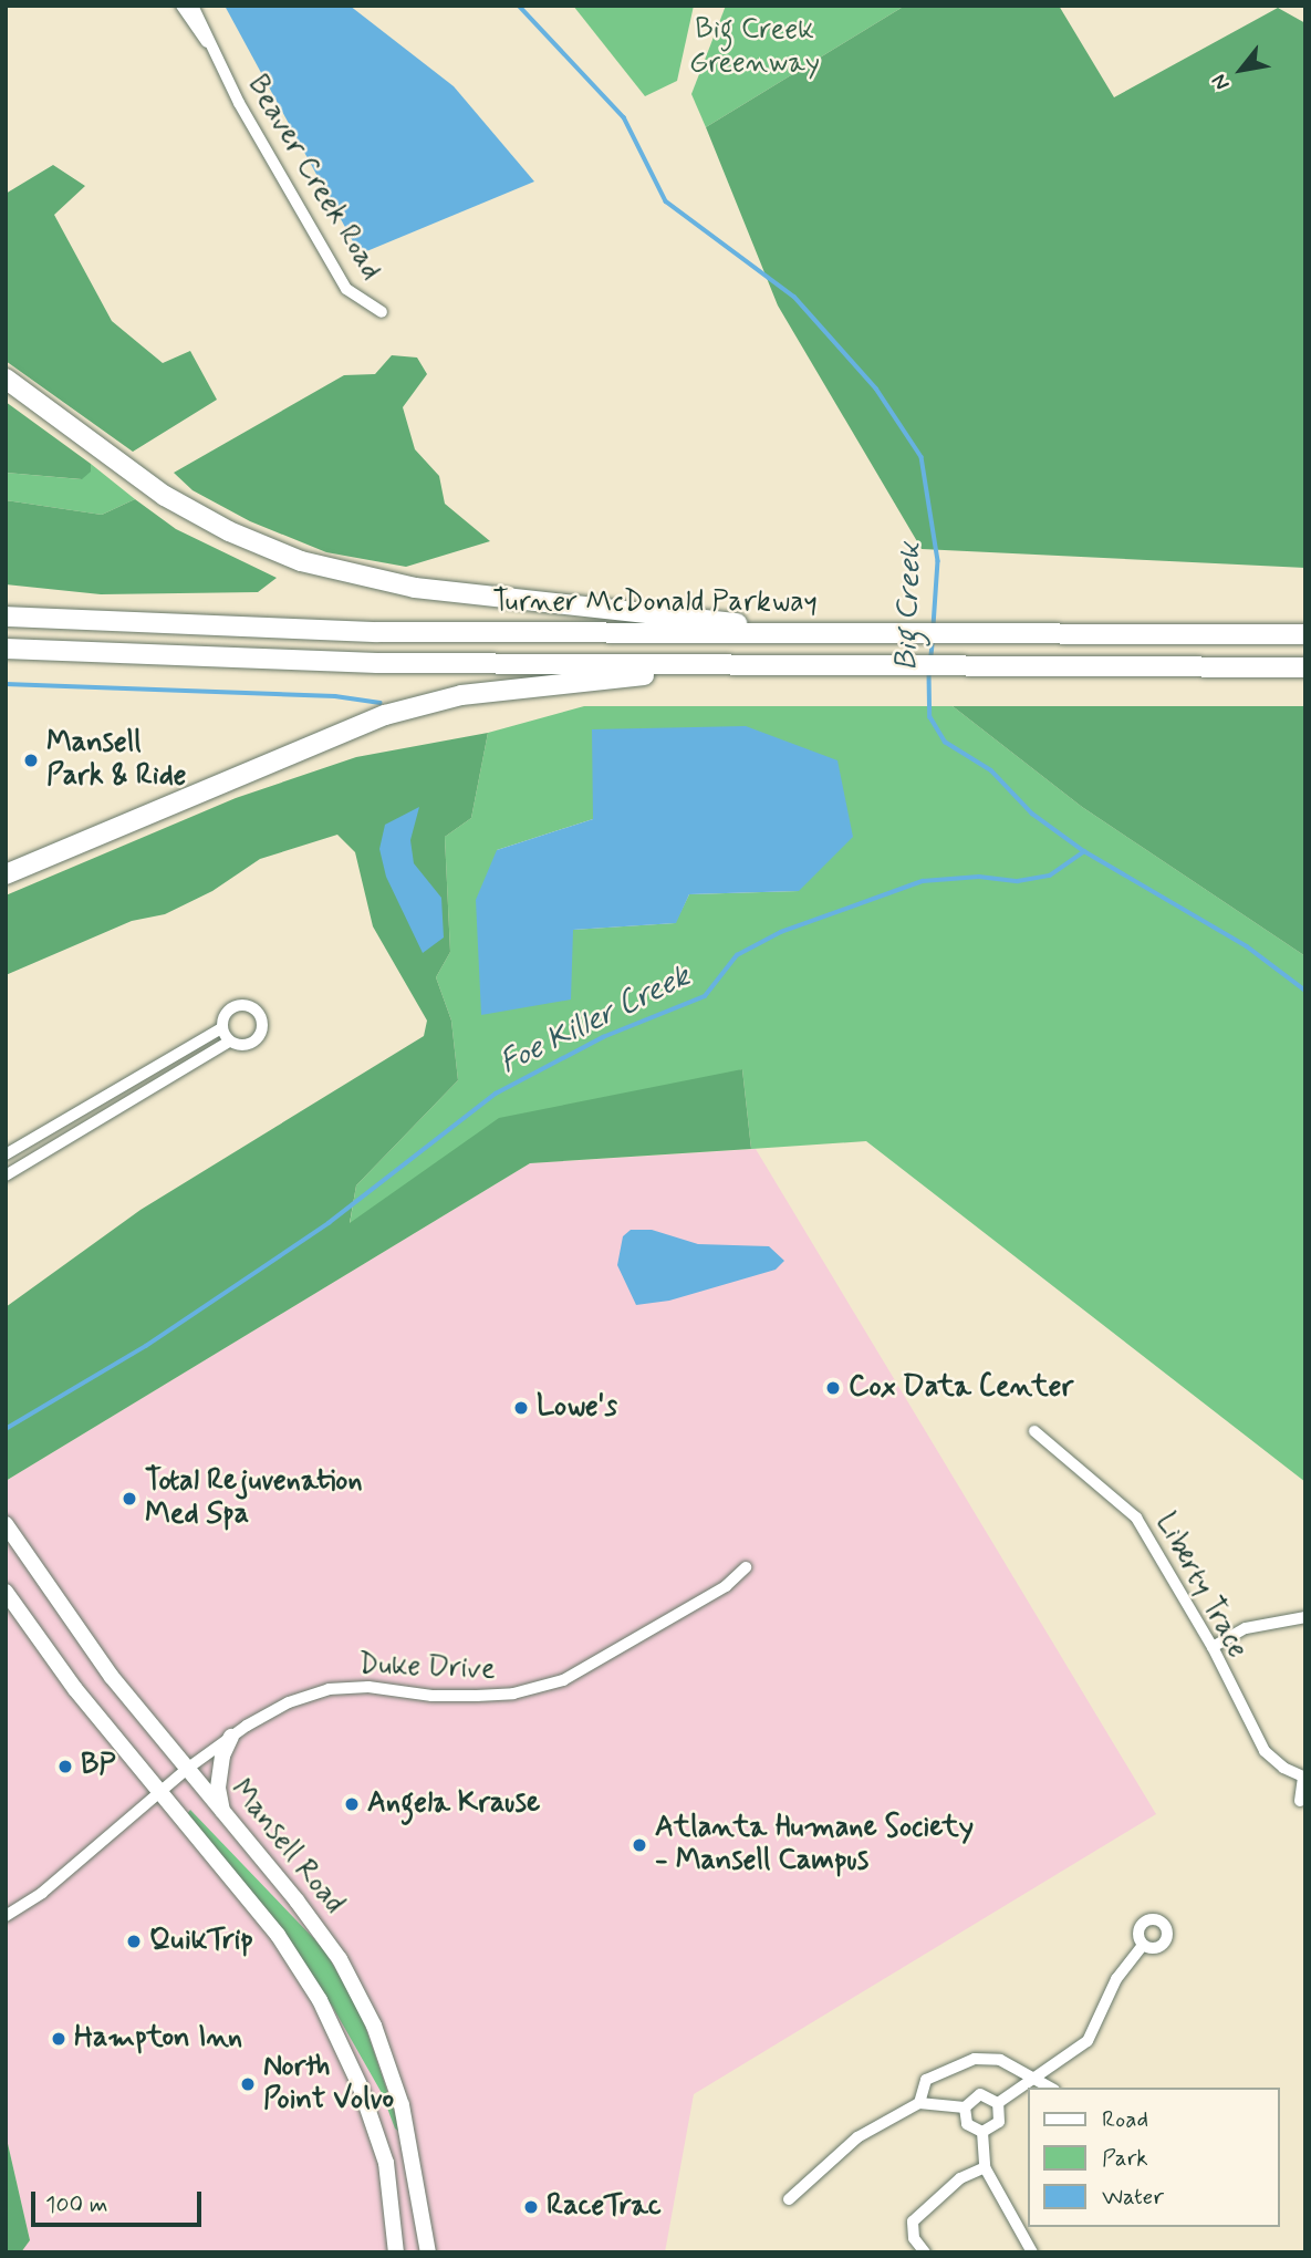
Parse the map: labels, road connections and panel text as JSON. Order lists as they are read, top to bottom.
{
  "streets": {
    "highway": ["Turner McDonald Parkway"],
    "main road": ["Mansell Road"],
    "street": ["Beaver Creek Road", "Liberty Trace", "Duke Drive"]
  },
  "crossings": [
    ["Duke Drive", "Mansell Road"]
  ],
  "water": ["Big Creek", "Foe Killer Creek"],
  "parks": ["Big Creek Greenway"],
  "places": [
    "Mansell Park & Ride",
    "Cox Data Center",
    "Lowe's",
    "Total Rejuvenation Med Spa",
    "BP",
    "Angela Krause",
    "Atlanta Humane Society - Mansell Campus",
    "QuikTrip",
    "Hampton Inn",
    "North Point Volvo",
    "RaceTrac"
  ],
  "legend": ["Road", "Park", "Water"],
  "scale_bar": "100 m",
  "north": "bottom left"
}
